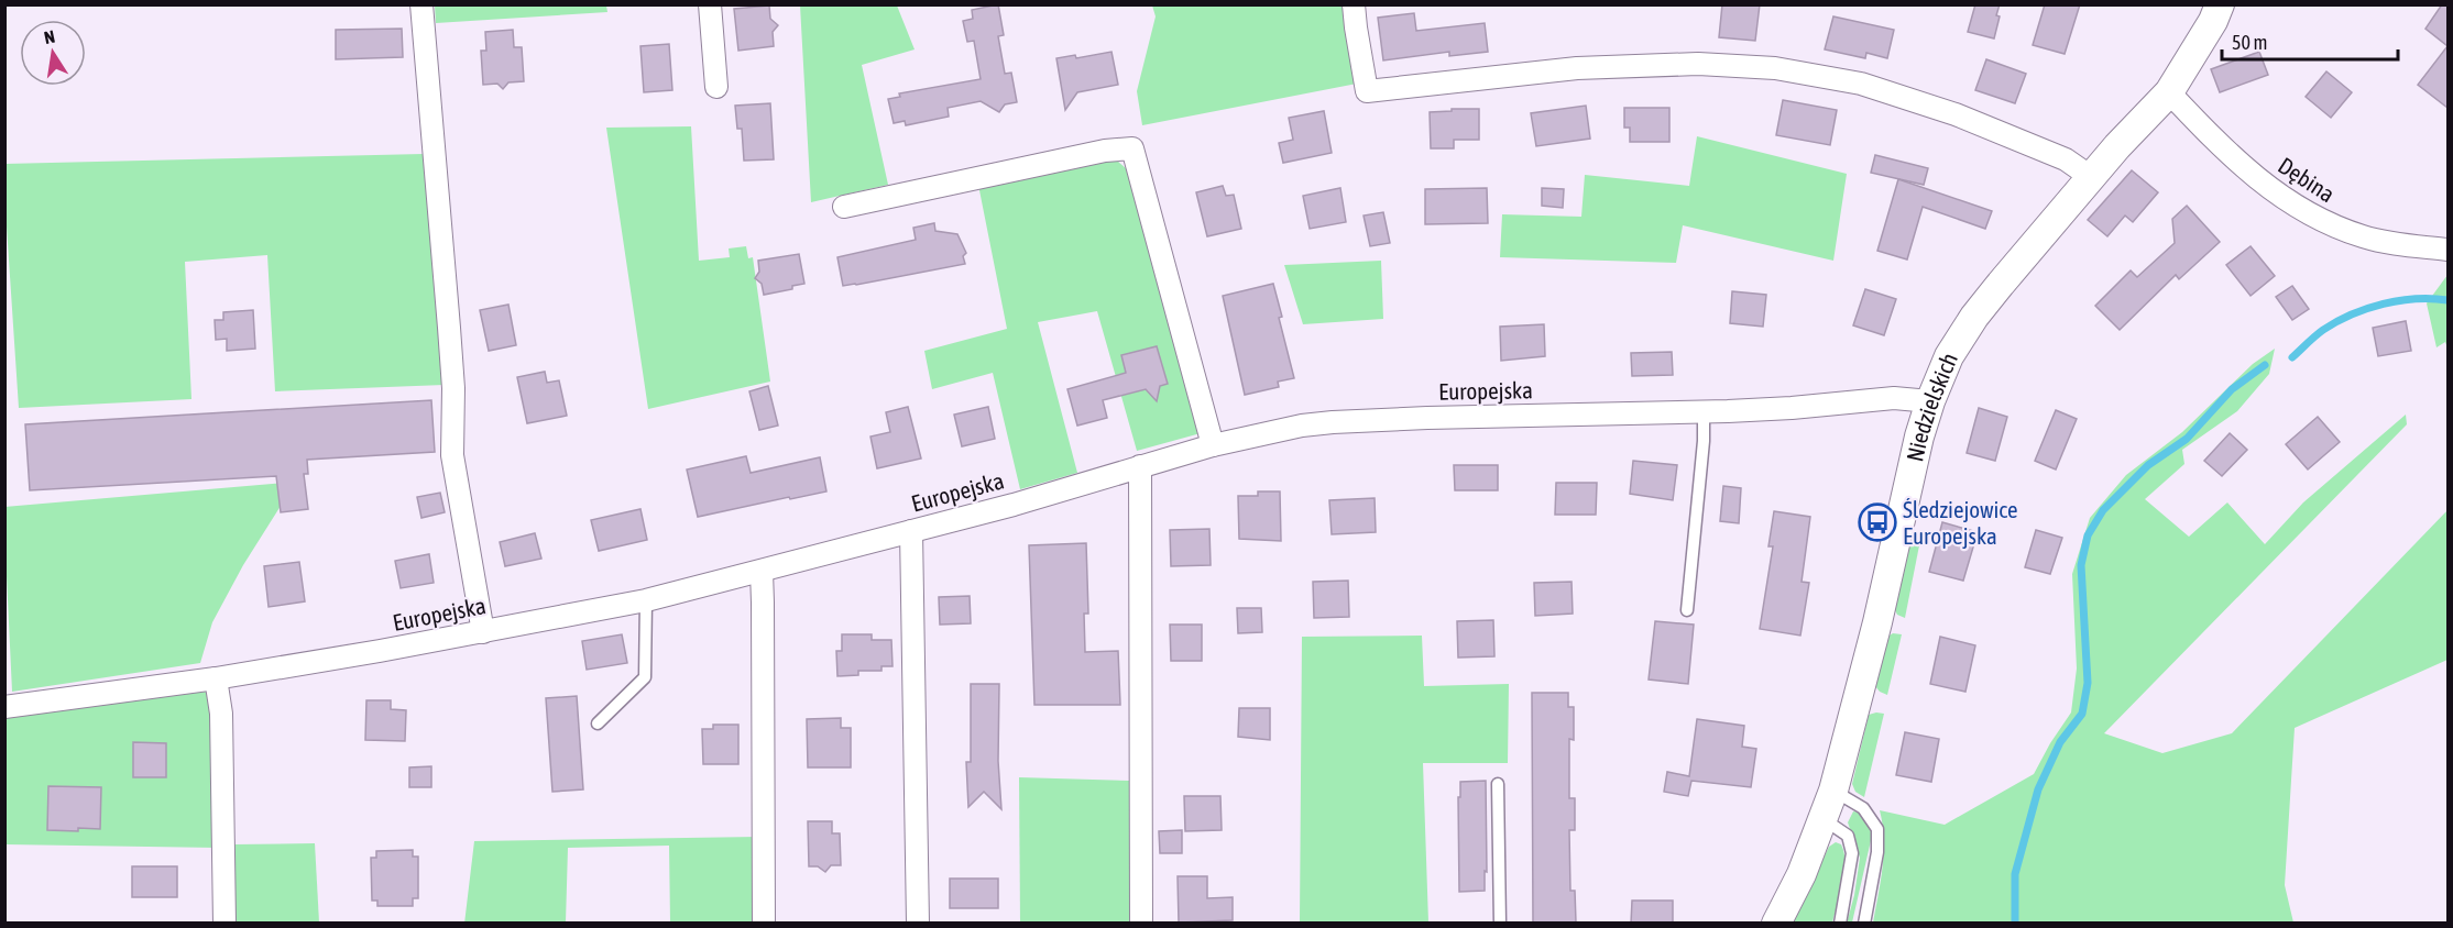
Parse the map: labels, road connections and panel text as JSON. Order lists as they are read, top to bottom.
{
  "streets": {
    "street": ["Dębina", "Europejska", "Niedzielskich"]
  },
  "crossings": [
    ["Dębina", "Niedzielskich"],
    ["Europejska", "Niedzielskich"]
  ],
  "places": {
    "bus stop": ["Śledziejowice Europejska"]
  },
  "scale_bar": "50 m",
  "north": "top"
}
